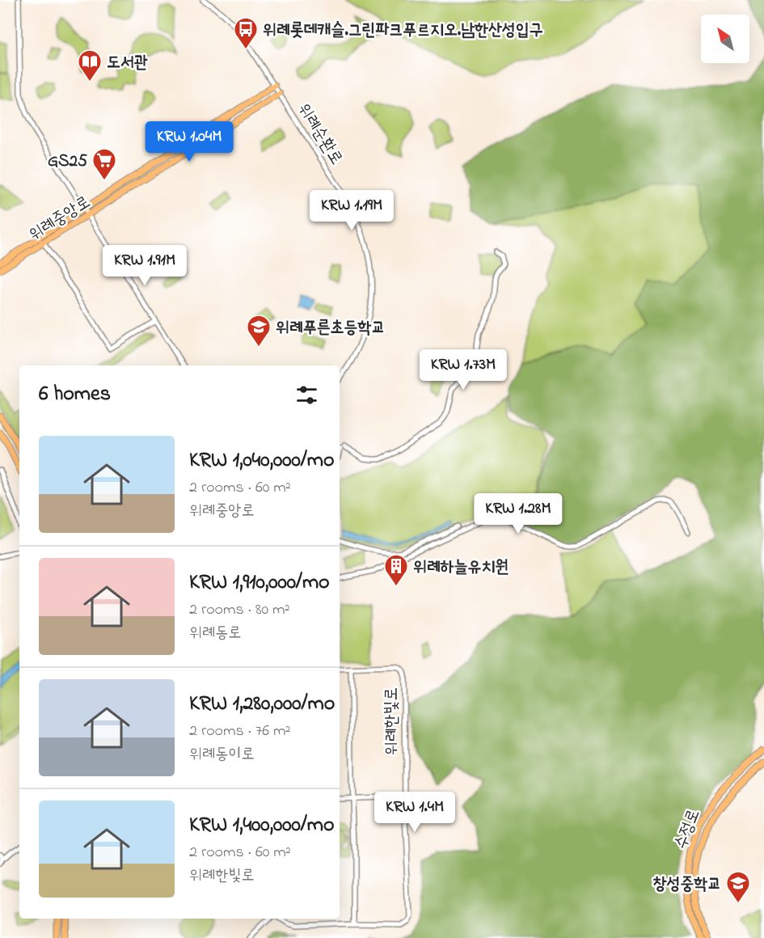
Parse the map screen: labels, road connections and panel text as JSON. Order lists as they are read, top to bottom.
{
  "streets": {
    "main road": ["위례중앙로", "수정로"],
    "street": ["위례순환로", "위례한빛로"]
  },
  "crossings": [
    ["위례순환로", "위례중앙로"]
  ],
  "places": {
    "bus stop": ["위례롯데캐슬.그린파크푸르지오.남한산성입구"],
    "library": ["도서관"],
    "supermarket": ["GS25"],
    "school or university": ["위례푸른초등학교", "창성중학교"],
    "building": ["위례하늘유치원"]
  },
  "north": "top left",
  "page": {
    "price": [
      "KRW 1.04M",
      "KRW 1.19M",
      "KRW 1.91M",
      "KRW 1.73M",
      "KRW 1.28M",
      "KRW 1.4M"
    ],
    "heading": "6 homes",
    "list": [
      {
        "name": "KRW 1,040,000/mo",
        "note": "2 rooms · 60 m² · 위례중앙로"
      },
      {
        "name": "KRW 1,910,000/mo",
        "note": "2 rooms · 80 m² · 위례동로"
      },
      {
        "name": "KRW 1,280,000/mo",
        "note": "2 rooms · 76 m² · 위례동이로"
      },
      {
        "name": "KRW 1,400,000/mo",
        "note": "2 rooms · 60 m² · 위례한빛로"
      }
    ]
  }
}
